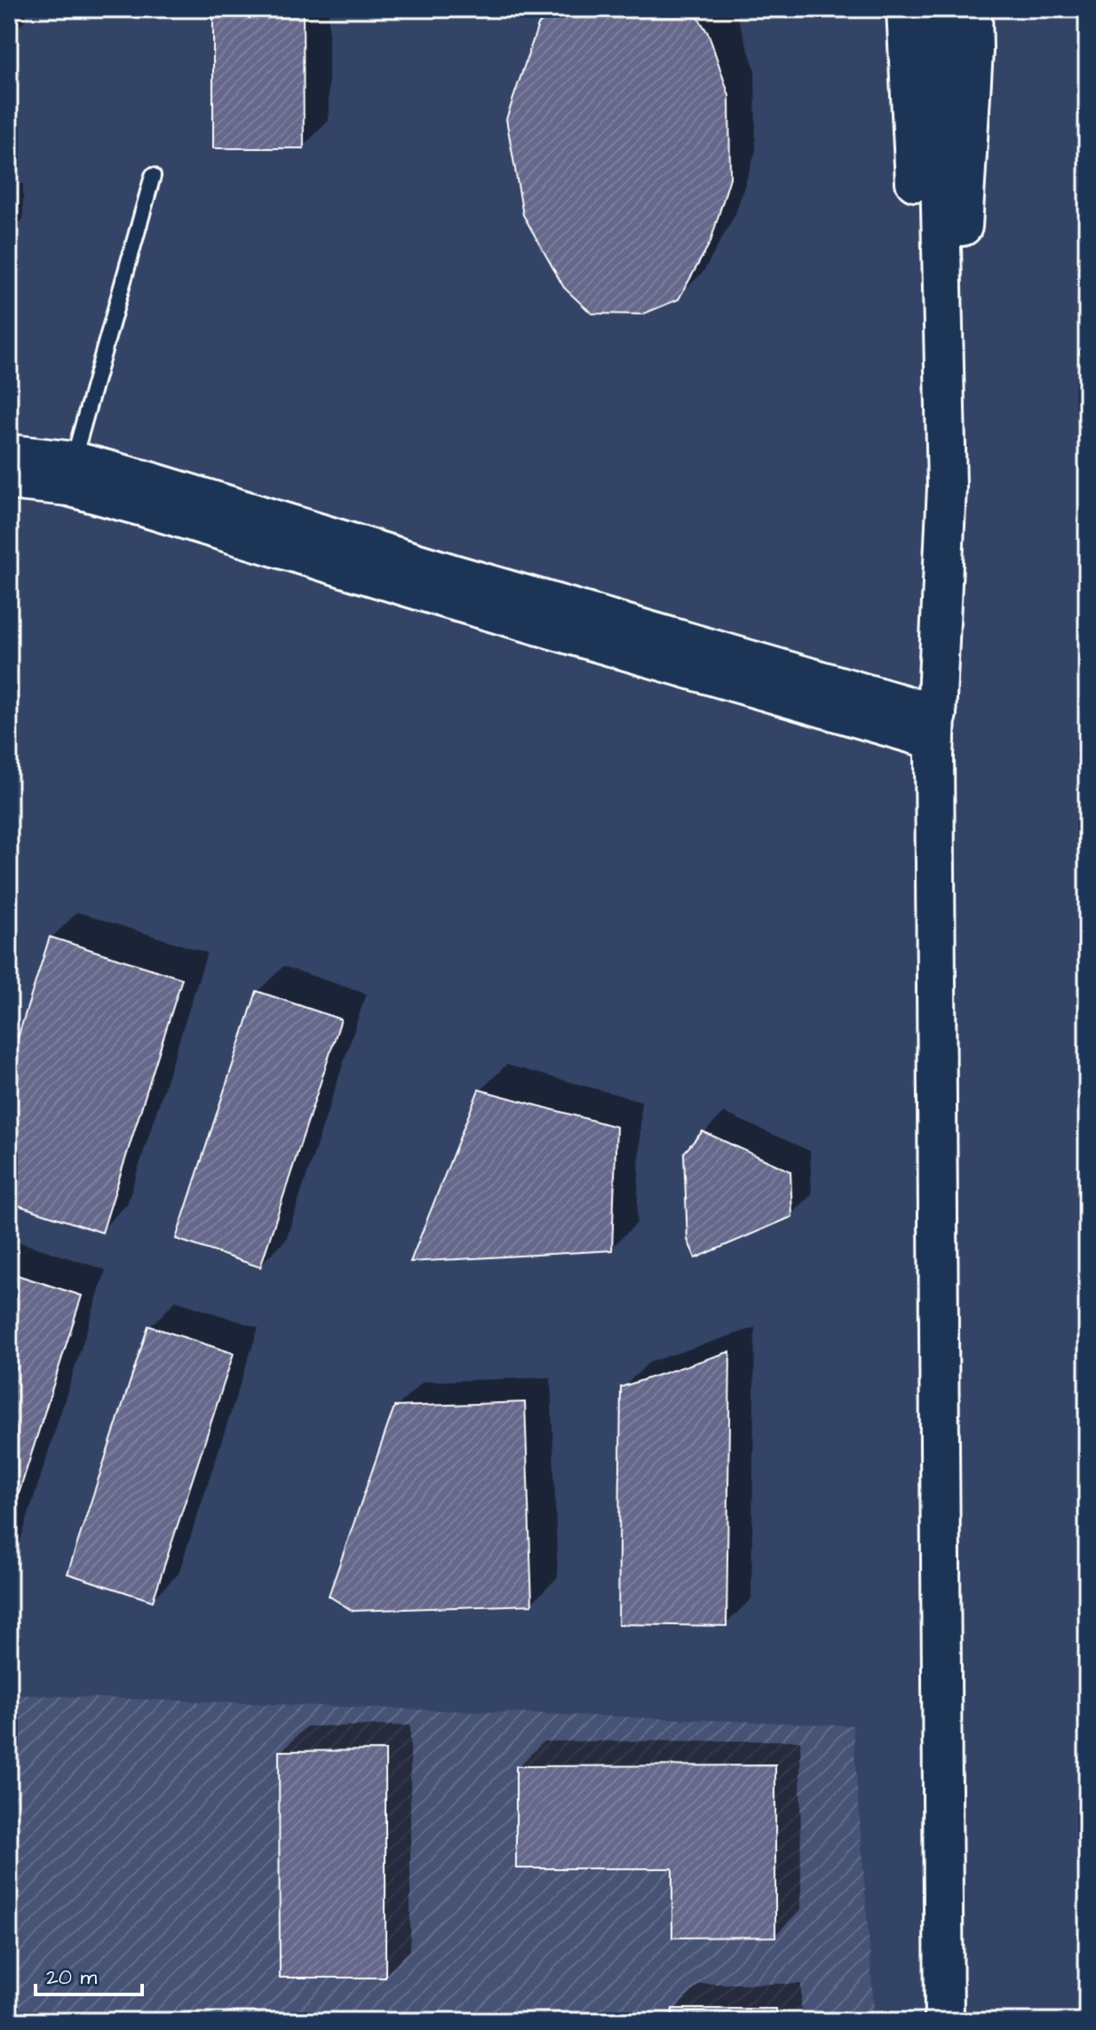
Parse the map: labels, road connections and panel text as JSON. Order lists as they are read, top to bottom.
{
  "scale_bar": "20 m"
}
